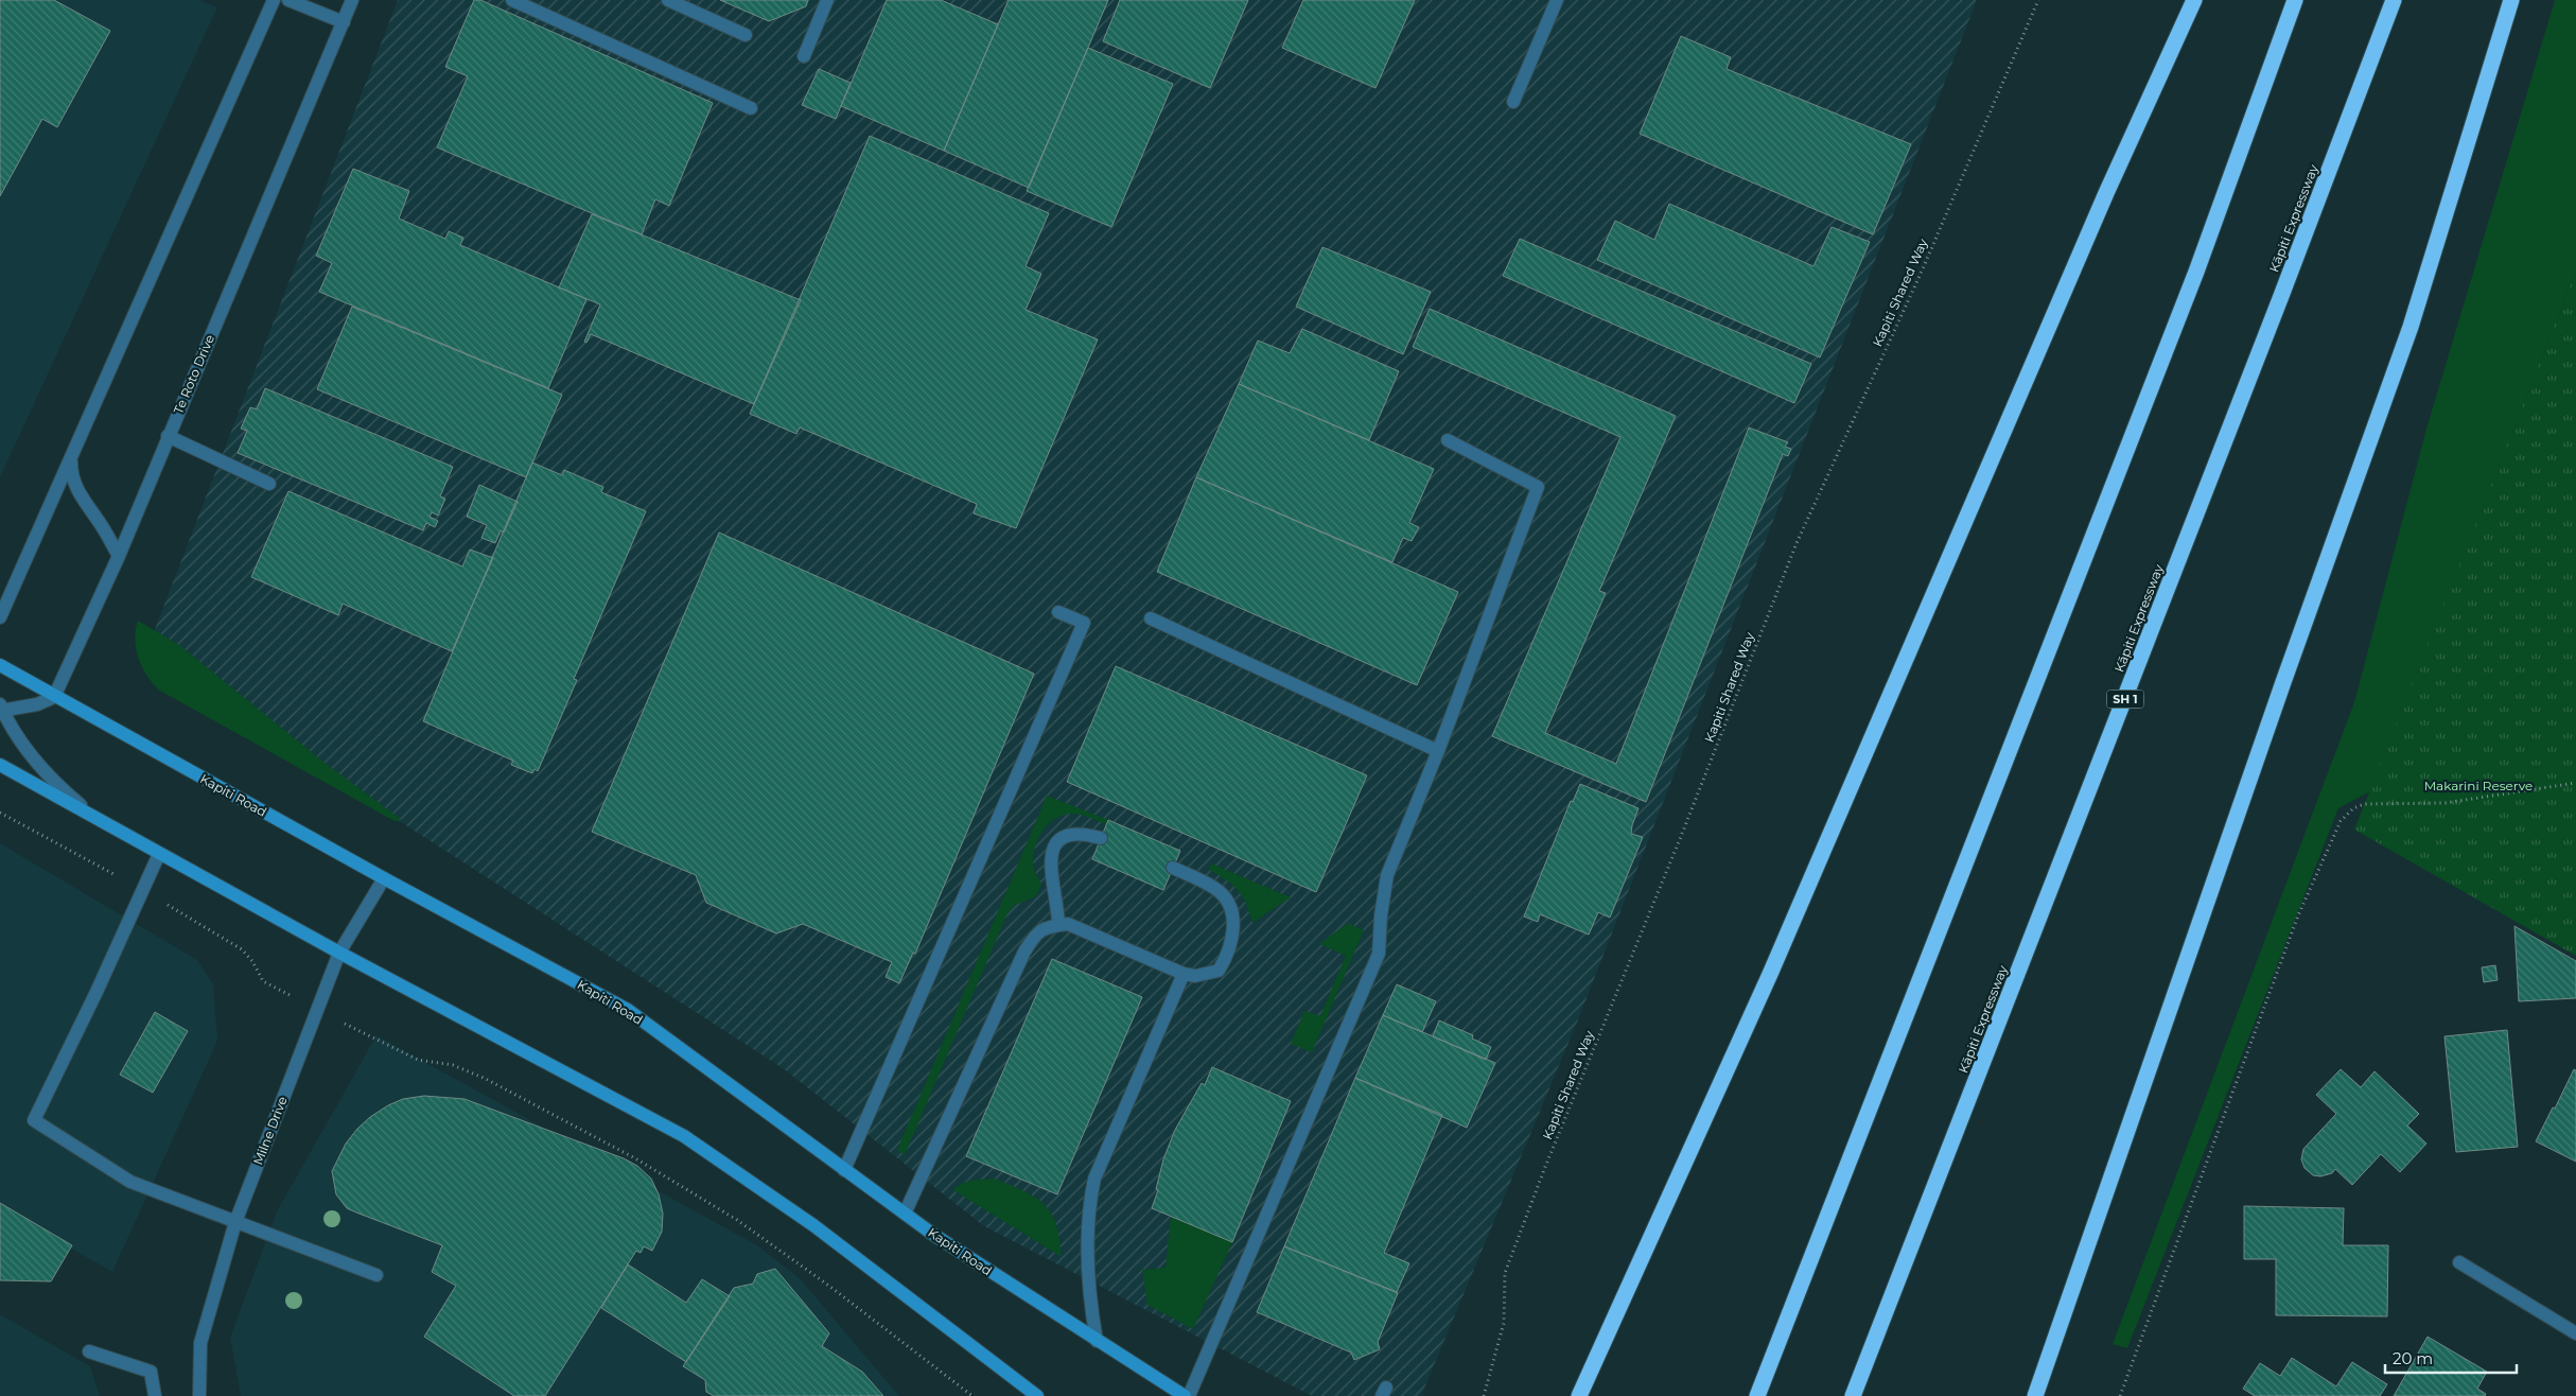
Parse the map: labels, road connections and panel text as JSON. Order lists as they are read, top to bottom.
{
  "streets": {
    "highway": ["Kāpiti Expressway", "SH 1"],
    "main road": ["Kapiti Road"],
    "street": ["Te Roto Drive", "Milne Drive"],
    "path": ["Kapiti Shared Way"]
  },
  "crossings": [
    ["Te Roto Drive", "Kapiti Road"],
    ["Kapiti Road", "Milne Drive"]
  ],
  "parks": ["Makarini Reserve"],
  "scale_bar": "20 m"
}
